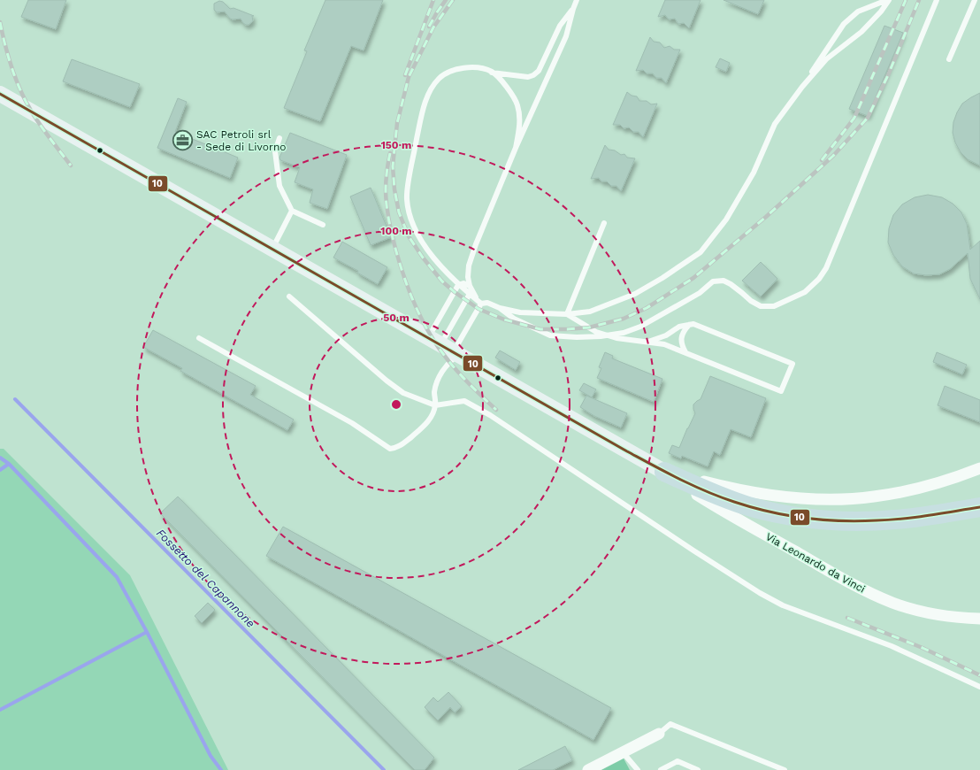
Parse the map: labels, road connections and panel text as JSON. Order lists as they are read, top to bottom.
{
  "streets": {
    "main road": ["Via Leonardo da Vinci"]
  },
  "water": ["Fossetto del Capannone"],
  "places": {
    "office": ["SAC Petroli srl - Sede di Livorno"]
  },
  "lines": ["transit line 10"],
  "rings": ["150 m", "100 m", "50 m"]
}
